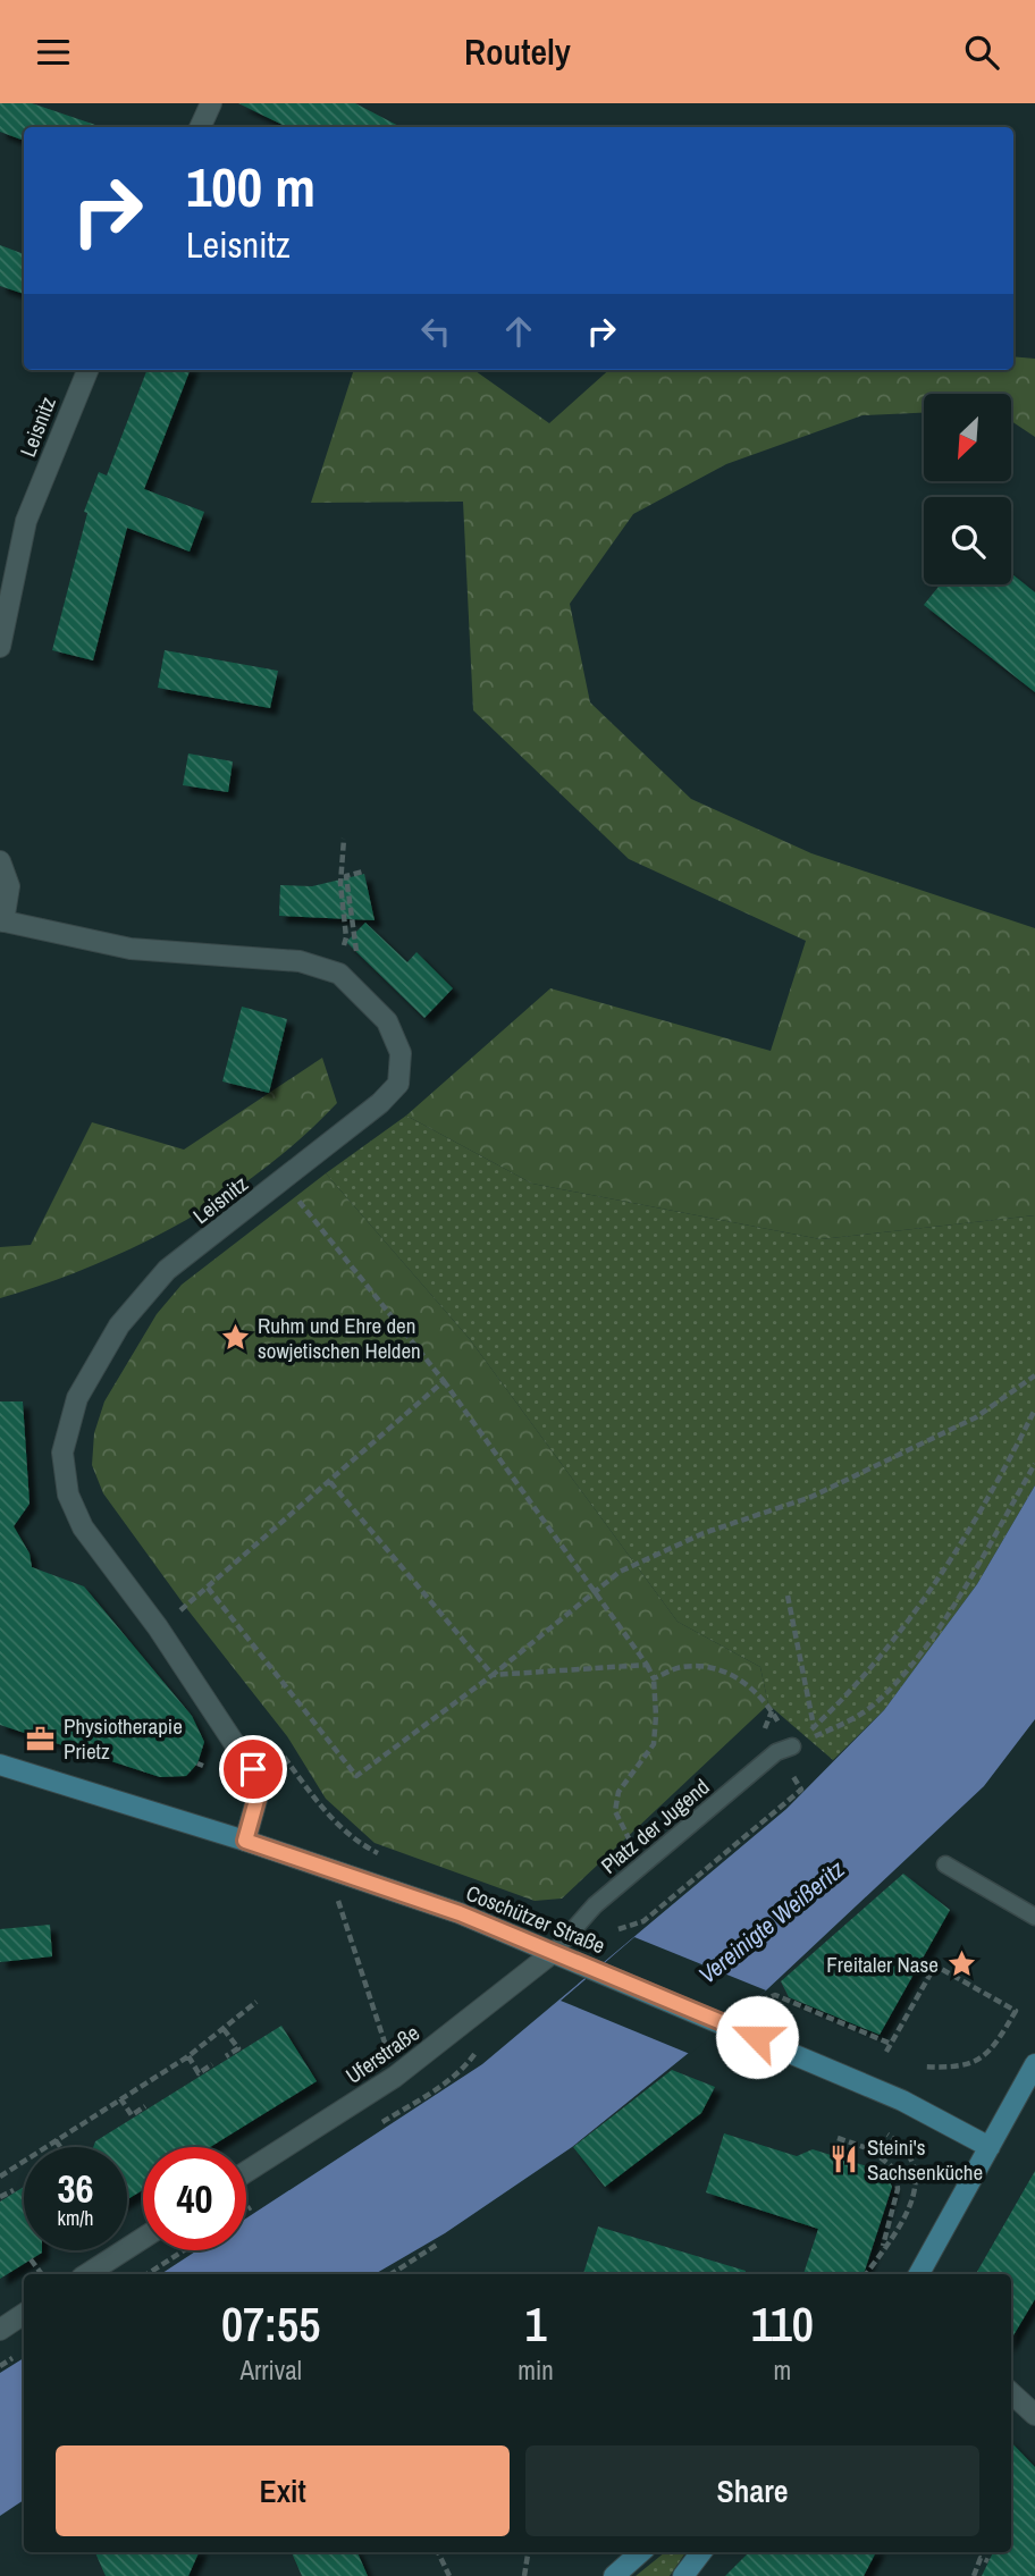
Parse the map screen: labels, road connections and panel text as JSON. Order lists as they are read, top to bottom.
{
  "streets": {
    "street": ["Leisnitz", "Coschützer Straße", "Uferstraße"],
    "lane": ["Platz der Jugend"]
  },
  "crossings": [
    ["Leisnitz", "Coschützer Straße"],
    ["Platz der Jugend", "Coschützer Straße"],
    ["Platz der Jugend", "Uferstraße"],
    ["Coschützer Straße", "Uferstraße"]
  ],
  "water": ["Vereinigte Weißeritz"],
  "places": {
    "place": ["Ruhm und Ehre den sowjetischen Helden", "Freitaler Nase"],
    "office": ["Physiotherapie Prietz"],
    "restaurant": ["Steini's Sachsenküche"]
  },
  "north": "bottom left",
  "page": {
    "header": "Routely",
    "turn": ["100 m", "Leisnitz"],
    "speed": "36 km/h",
    "limit": "40",
    "eta": [
      "07:55",
      "Arrival",
      "1",
      "min",
      "110",
      "m"
    ],
    "buttons": ["Exit", "Share"]
  }
}
